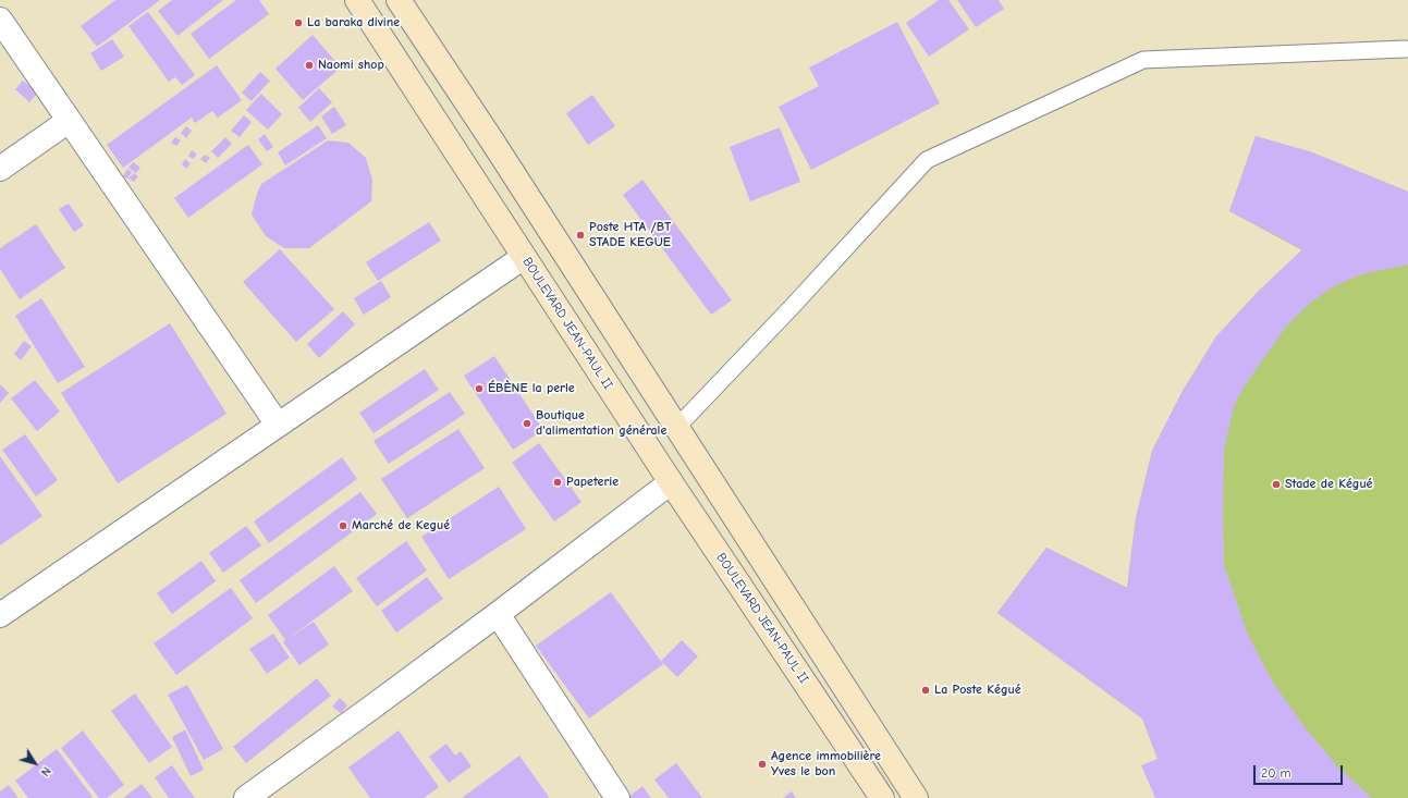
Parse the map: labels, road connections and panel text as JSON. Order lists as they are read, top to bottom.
{
  "streets": {
    "main road": ["BOULEVARD JEAN-PAUL II"]
  },
  "places": [
    "La baraka divine",
    "Naomi shop",
    "Poste HTA /BT STADE KEGUE",
    "ÉBÈNE la perle",
    "Boutique d'alimentation générale",
    "Papeterie",
    "Stade de Kégué",
    "Marché de Kegué",
    "La Poste Kégué",
    "Agence immobilière Yves le bon"
  ],
  "scale_bar": "20 m",
  "north": "bottom right"
}
